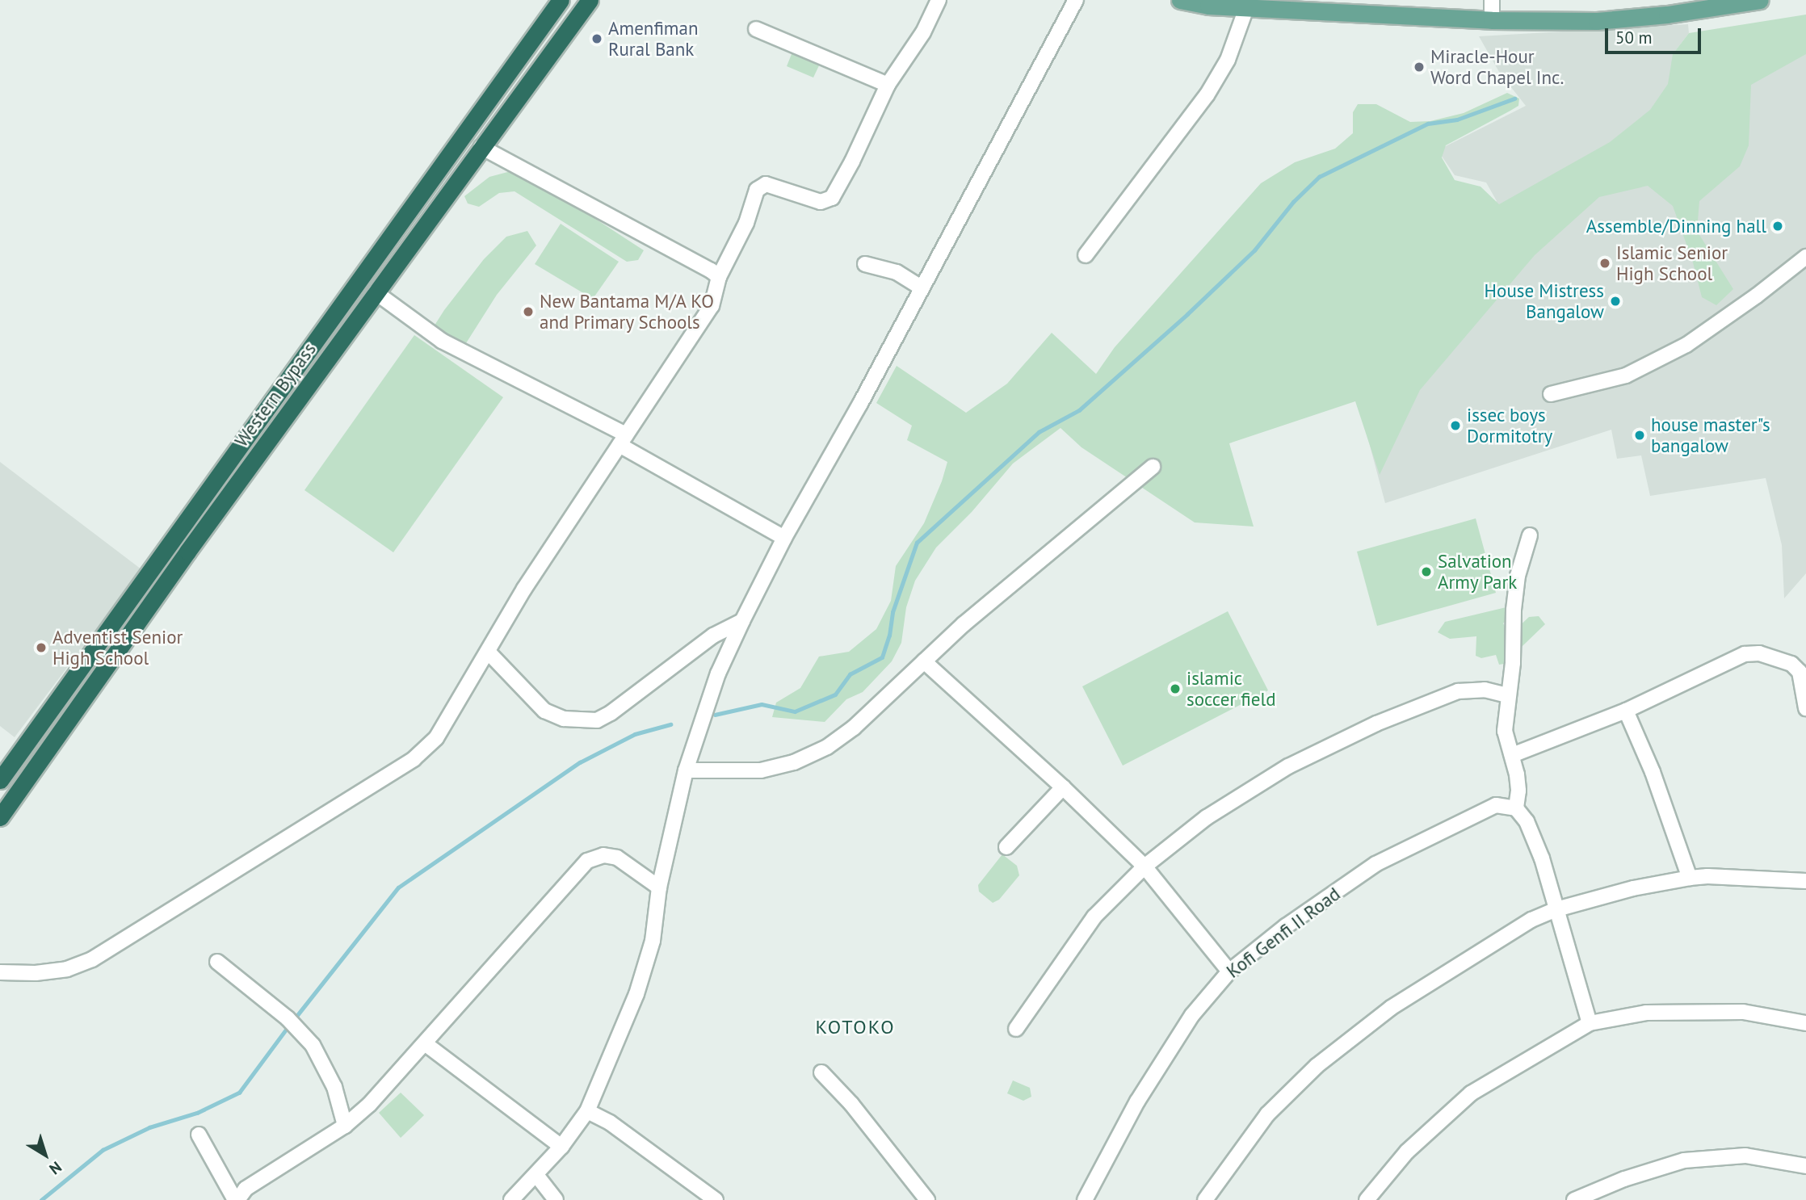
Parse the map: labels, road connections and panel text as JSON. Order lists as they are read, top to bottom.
{
  "streets": {
    "highway": ["Western Bypass"],
    "street": ["Kofi Genfi II Road"]
  },
  "districts": ["KOTOKO"],
  "places": [
    "Amenfiman Rural Bank",
    "Miracle-Hour Word Chapel Inc.",
    "Assemble/Dinning hall",
    "Islamic Senior High School",
    "House Mistress Bangalow",
    "New Bantama M/A KO and Primary Schools",
    "issec boys Dormitotry",
    "house master\"s bangalow",
    "Salvation Army Park",
    "Adventist Senior High School",
    "islamic soccer field"
  ],
  "scale_bar": "50 m",
  "north": "bottom right"
}
